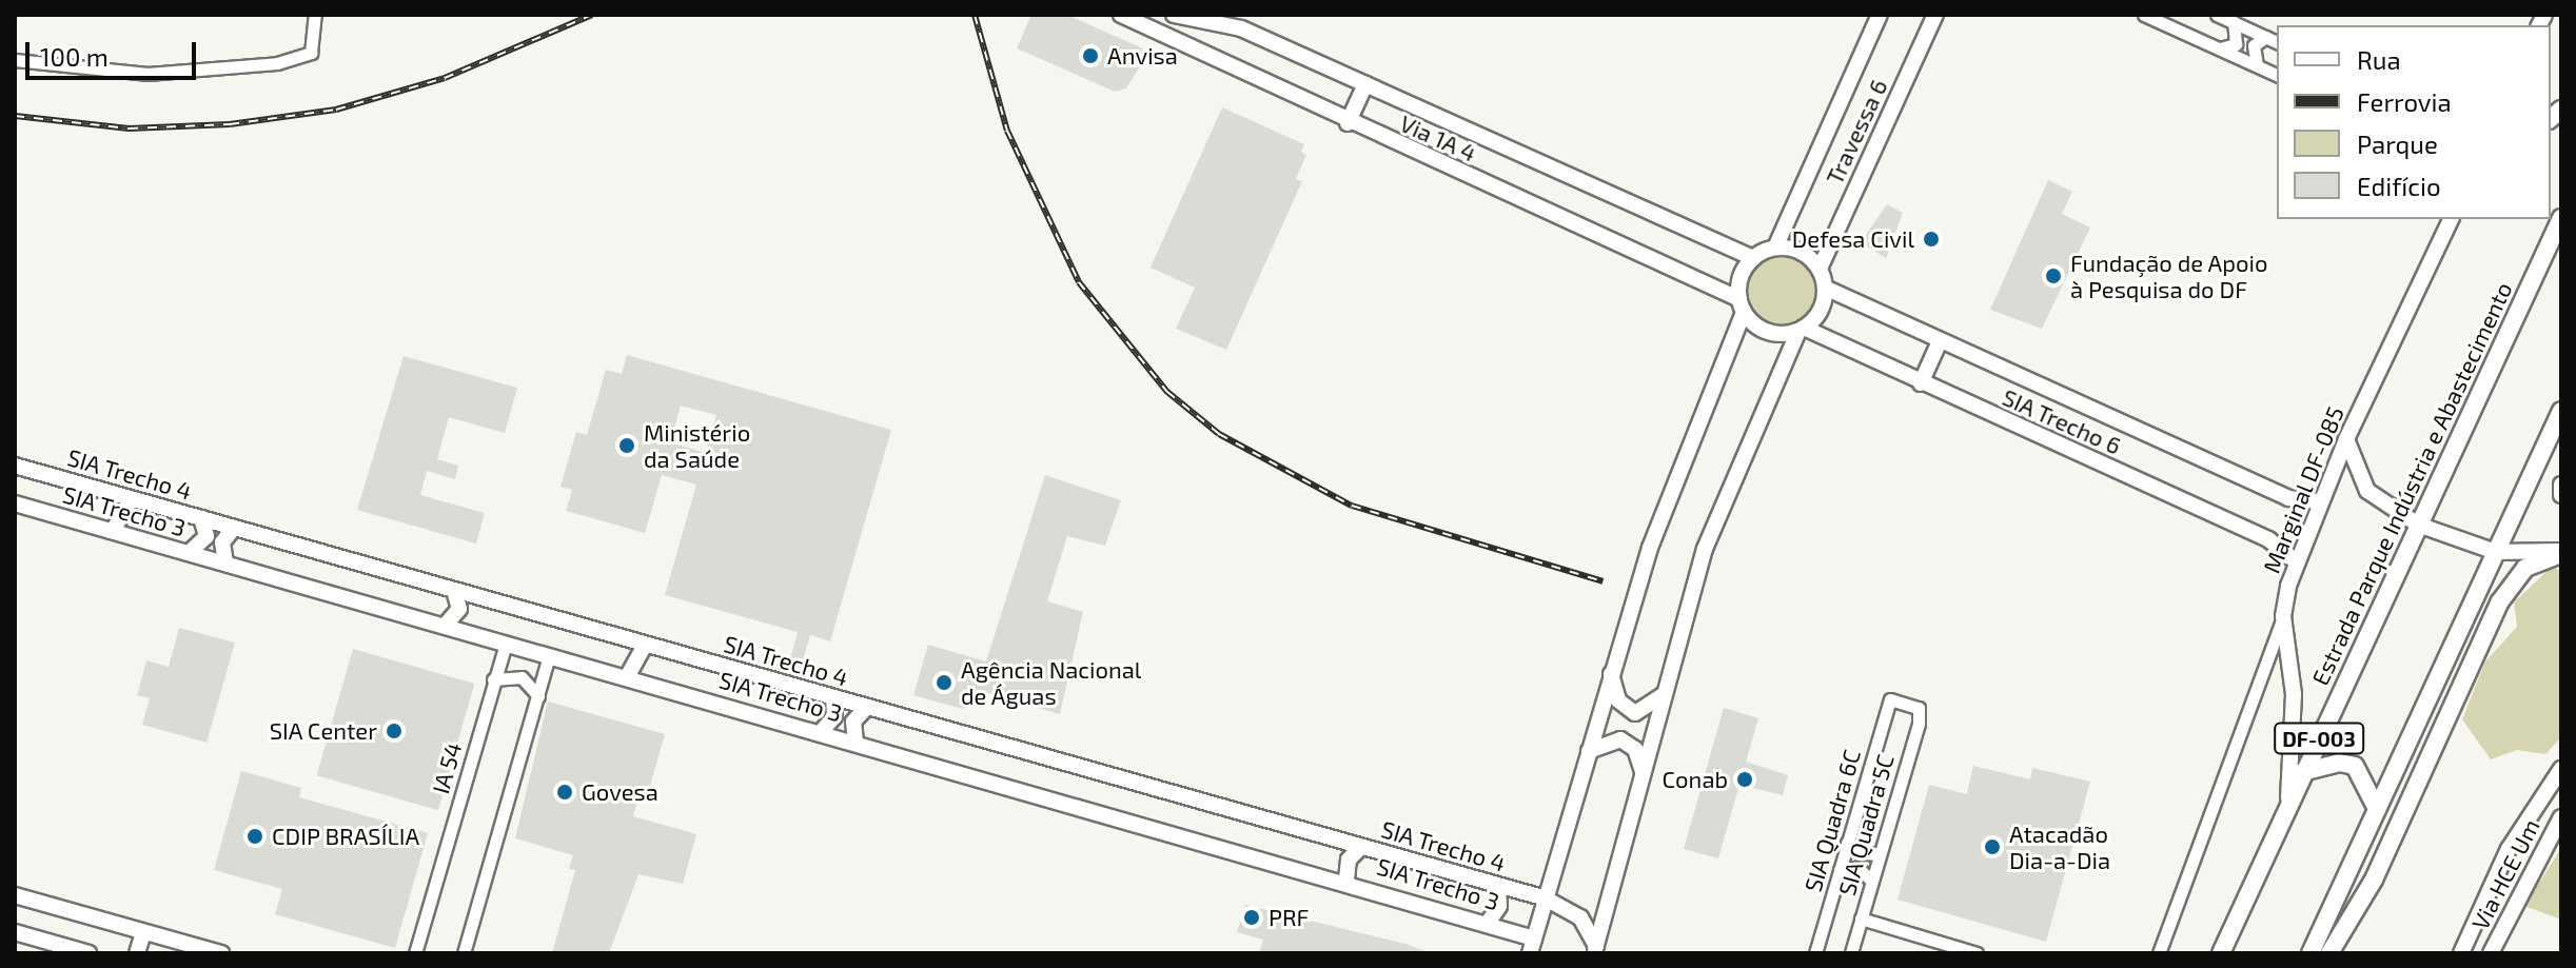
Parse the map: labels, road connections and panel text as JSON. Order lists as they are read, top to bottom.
{
  "streets": {
    "highway": ["Estrada Parque Indústria e Abastecimento", "DF-003"],
    "main road": [
      "Travessa 6",
      "Via 1A 4",
      "SIA Trecho 6",
      "SIA Trecho 4",
      "Marginal DF-085",
      "SIA Trecho 3",
      "Via HCE Um"
    ],
    "street": ["IA 54", "SIA Quadra 6C", "SIA Quadra 5C"]
  },
  "crossings": [
    ["Travessa 6", "Via 1A 4"],
    ["Travessa 6", "SIA Trecho 6"],
    ["Via 1A 4", "SIA Trecho 6"],
    ["SIA Trecho 6", "Marginal DF-085"],
    ["Estrada Parque Indústria e Abastecimento", "Marginal DF-085"],
    ["SIA Trecho 3", "IA 54"],
    ["SIA Quadra 6C", "SIA Quadra 5C"]
  ],
  "places": [
    "Anvisa",
    "Defesa Civil",
    "Fundação de Apoio à Pesquisa do DF",
    "Ministério da Saúde",
    "Agência Nacional de Águas",
    "SIA Center",
    "Conab",
    "Govesa",
    "CDIP BRASÍLIA",
    "Atacadão Dia-a-Dia",
    "PRF"
  ],
  "legend": [
    "Rua",
    "Ferrovia",
    "Parque",
    "Edifício"
  ],
  "scale_bar": "100 m"
}
